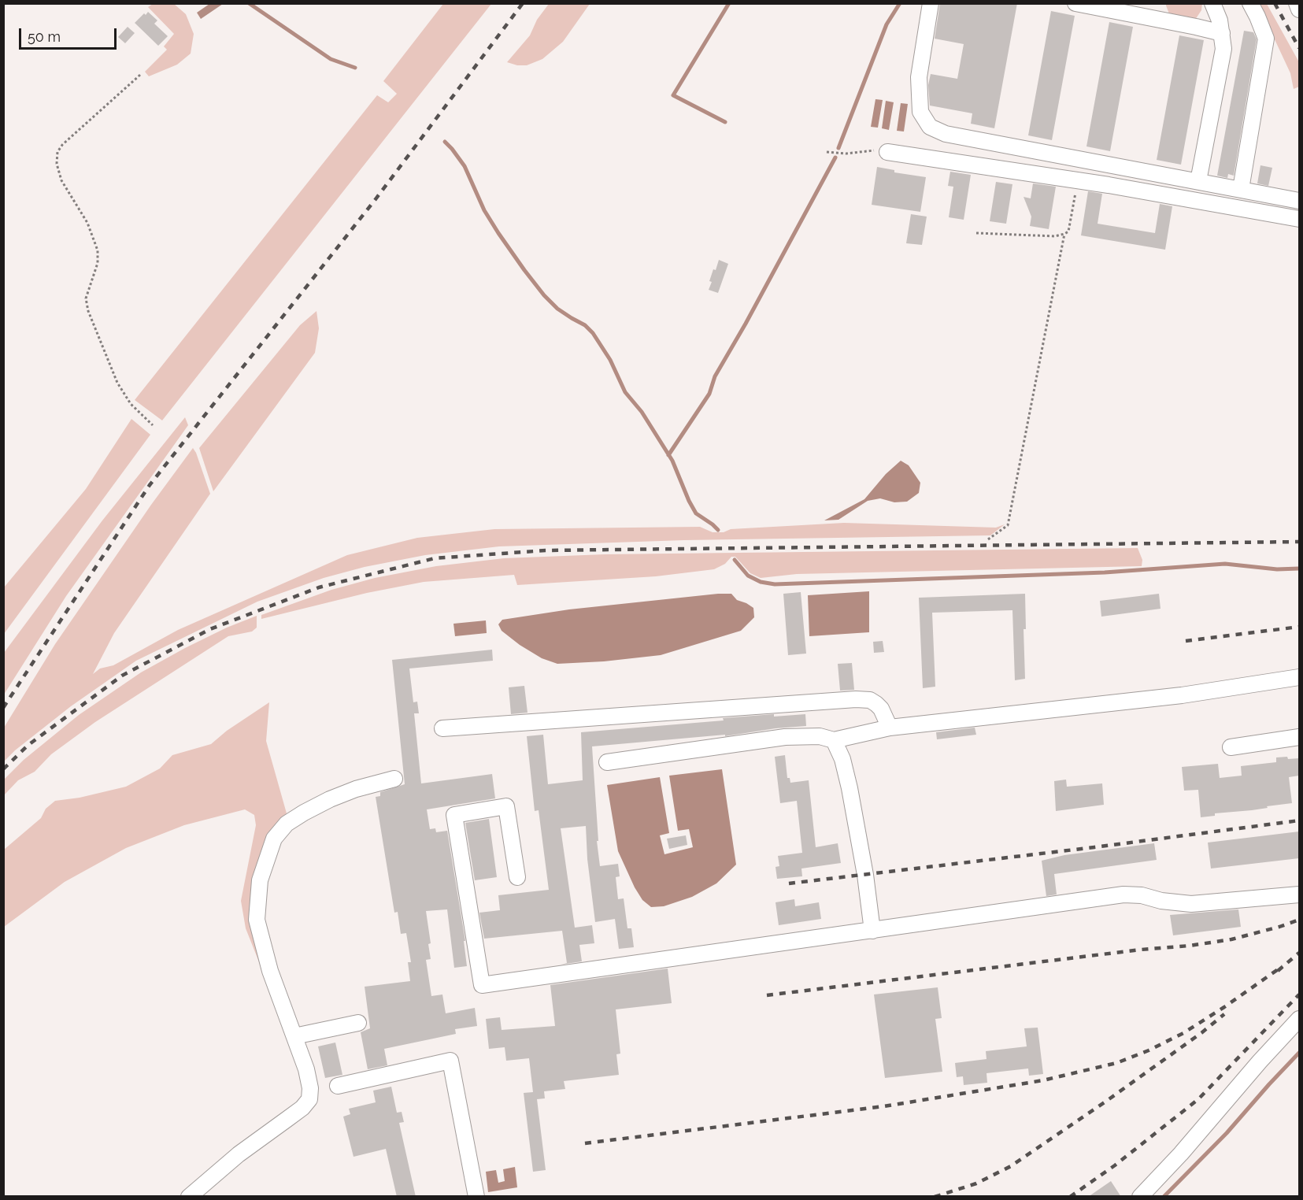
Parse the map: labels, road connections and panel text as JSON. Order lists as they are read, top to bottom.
{
  "scale_bar": "50 m"
}
